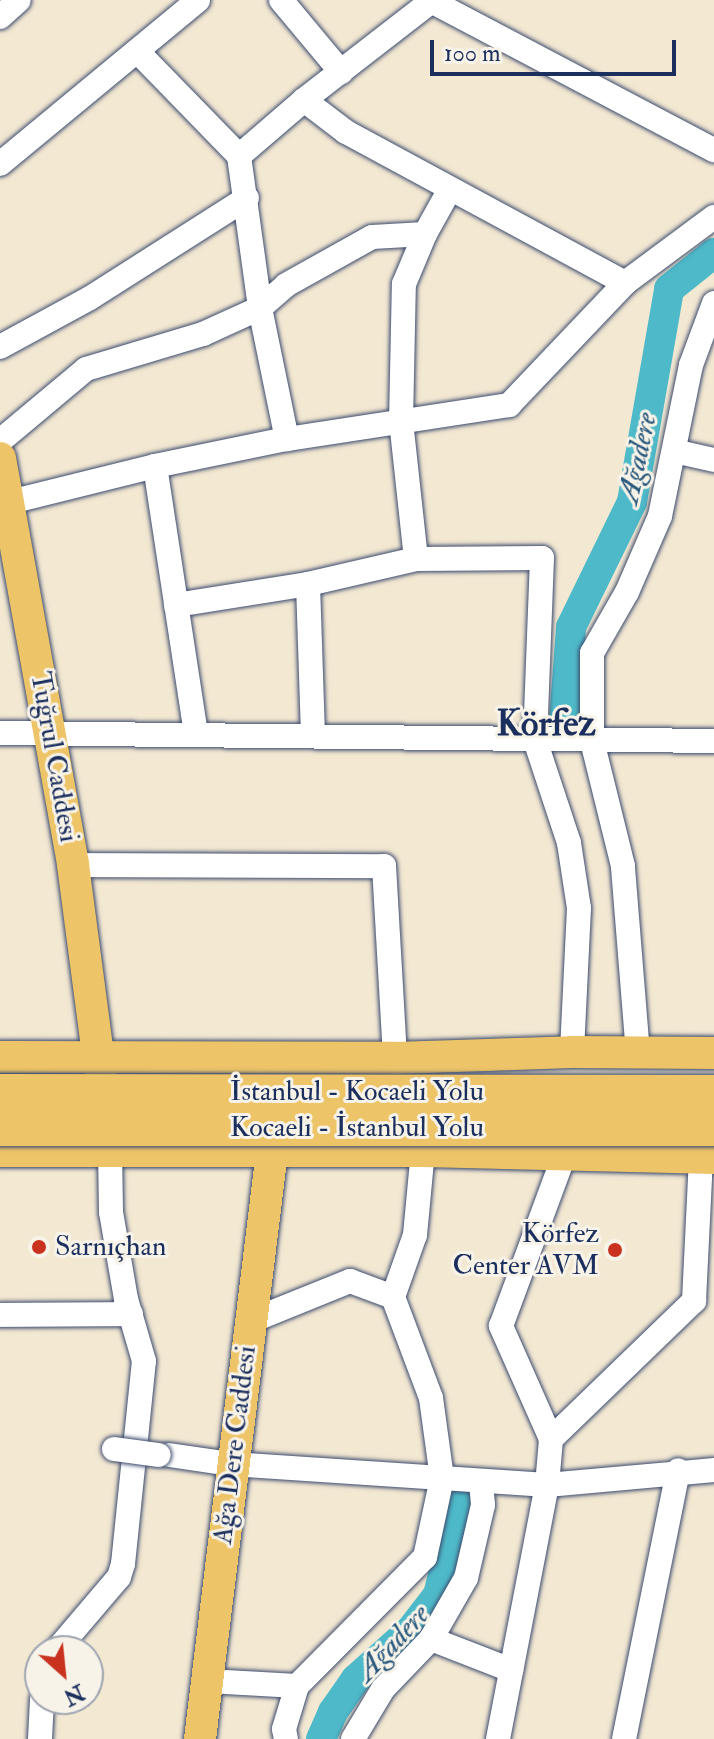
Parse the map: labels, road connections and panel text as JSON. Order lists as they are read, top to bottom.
{
  "streets": {
    "highway": ["İstanbul - Kocaeli Yolu", "Kocaeli - İstanbul Yolu"],
    "main road": ["Tuğrul Caddesi", "Ağa Dere Caddesi"]
  },
  "districts": ["Körfez"],
  "water": ["Ağadere"],
  "places": ["Sarnıçhan", "Körfez Center AVM"],
  "scale_bar": "100 m",
  "north": "bottom right"
}
